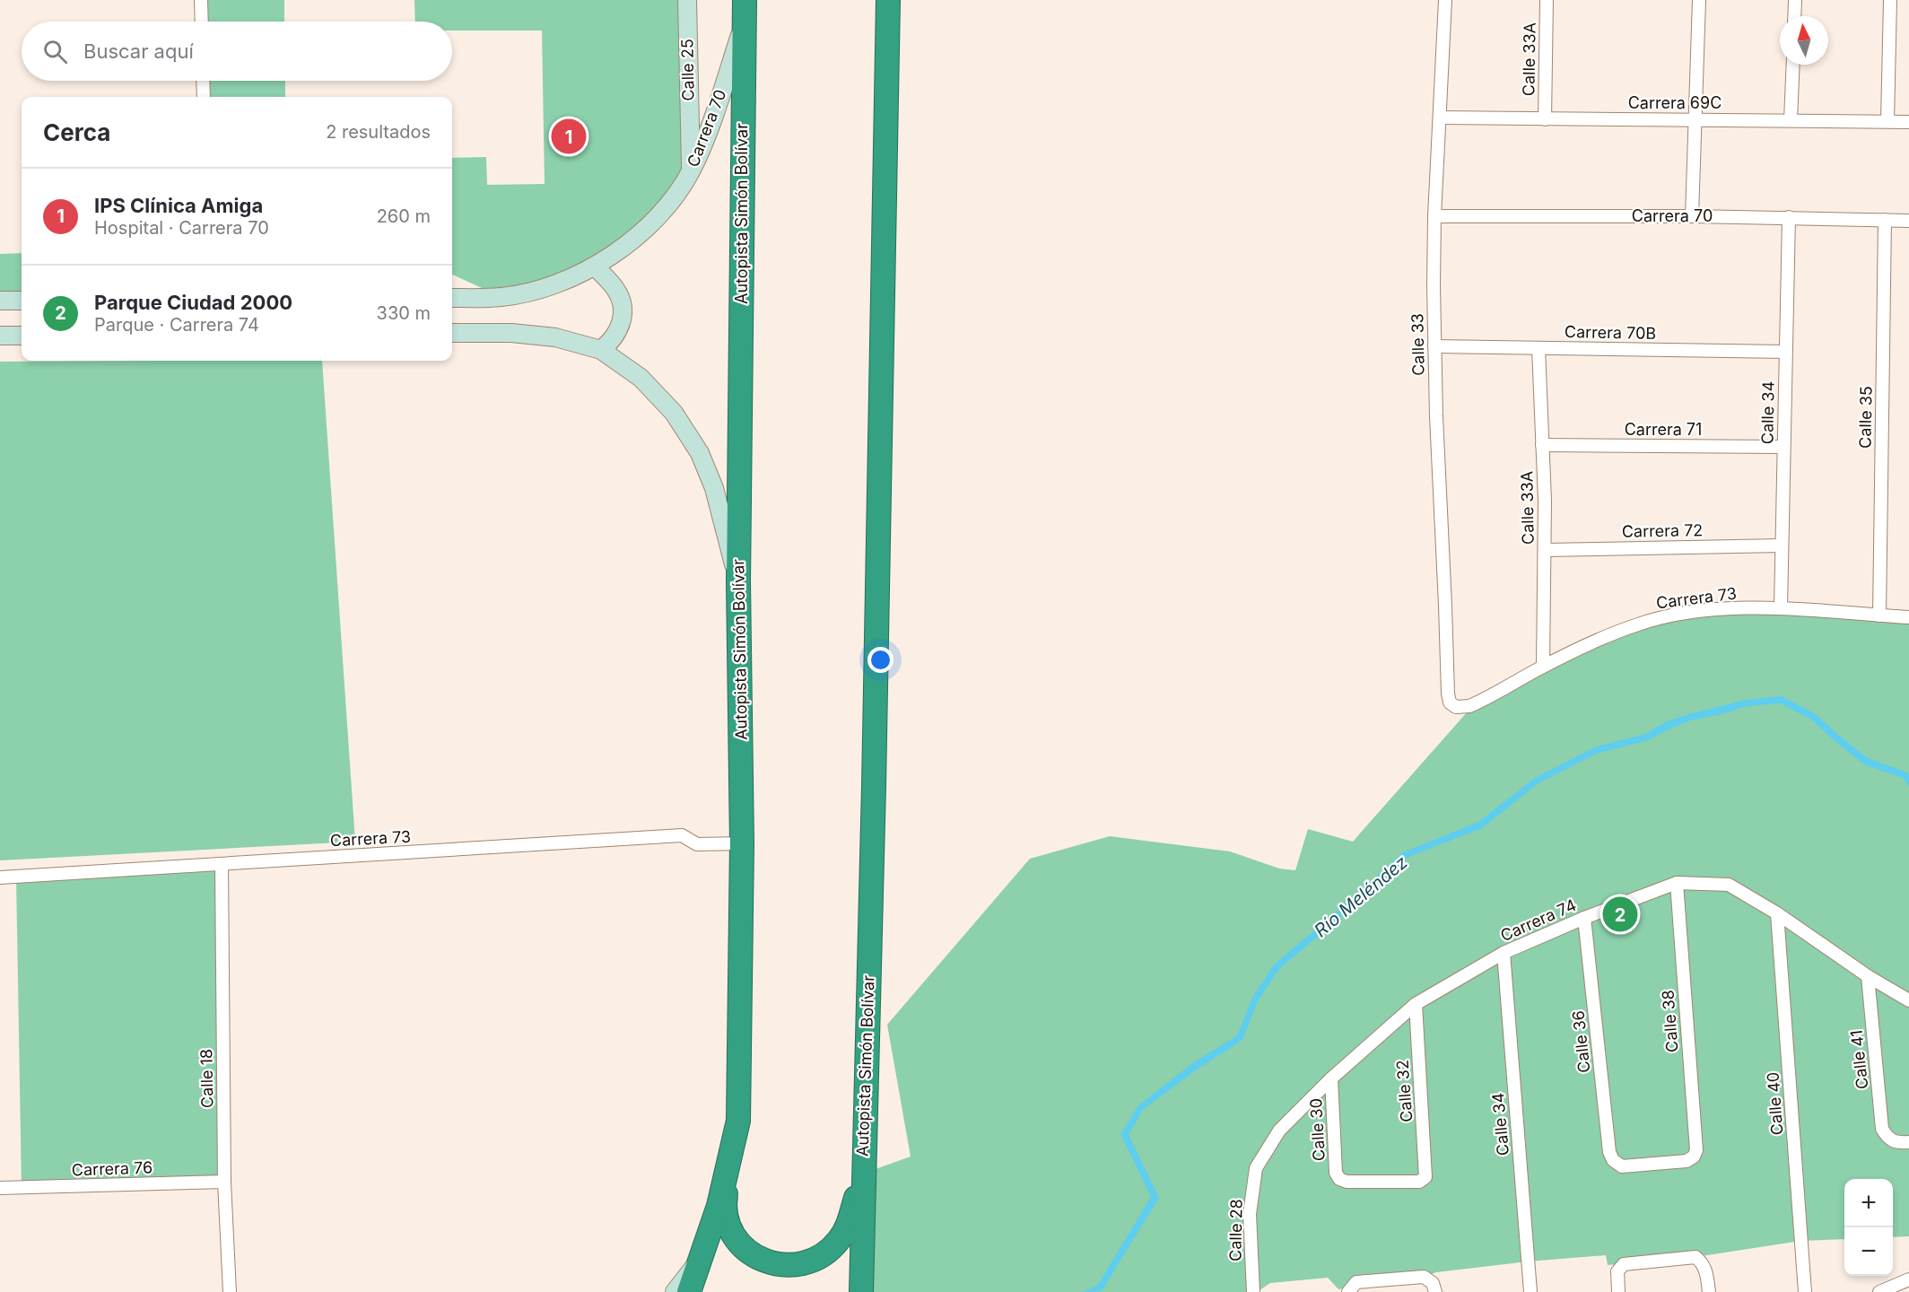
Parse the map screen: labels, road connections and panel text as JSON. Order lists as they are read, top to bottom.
{
  "streets": {
    "highway": ["Autopista Simón Bolívar"],
    "street": [
      "Calle 33A",
      "Calle 25",
      "Carrera 69C",
      "Carrera 70",
      "Carrera 70B",
      "Calle 33",
      "Calle 34",
      "Calle 35",
      "Carrera 71",
      "Carrera 72",
      "Carrera 73",
      "Carrera 74",
      "Calle 38",
      "Calle 36",
      "Calle 41",
      "Calle 18",
      "Calle 32",
      "Calle 40",
      "Calle 30",
      "Carrera 76",
      "Calle 28"
    ]
  },
  "crossings": [
    ["Calle 33A", "Carrera 69C"],
    ["Calle 33A", "Carrera 70B"],
    ["Calle 33A", "Carrera 71"],
    ["Calle 33A", "Carrera 72"],
    ["Calle 33A", "Carrera 73"],
    ["Calle 25", "Carrera 70"],
    ["Carrera 69C", "Calle 33"],
    ["Carrera 70", "Autopista Simón Bolívar"],
    ["Carrera 70", "Calle 33"],
    ["Carrera 70", "Calle 34"],
    ["Carrera 70", "Calle 35"],
    ["Autopista Simón Bolívar", "Carrera 73"],
    ["Carrera 70B", "Calle 33"],
    ["Carrera 70B", "Calle 34"],
    ["Calle 33", "Carrera 73"],
    ["Calle 34", "Carrera 71"],
    ["Calle 34", "Carrera 72"],
    ["Calle 34", "Carrera 73"],
    ["Calle 34", "Carrera 74"],
    ["Calle 35", "Carrera 73"],
    ["Carrera 73", "Calle 18"],
    ["Carrera 74", "Calle 38"],
    ["Carrera 74", "Calle 36"],
    ["Carrera 74", "Calle 41"],
    ["Carrera 74", "Calle 32"],
    ["Carrera 74", "Calle 40"],
    ["Carrera 74", "Calle 30"],
    ["Carrera 74", "Calle 28"],
    ["Calle 38", "Calle 36"],
    ["Calle 18", "Carrera 76"],
    ["Calle 32", "Calle 30"]
  ],
  "water": ["Río Meléndez"],
  "north": "top",
  "page": {
    "search": "Buscar aquí",
    "heading": ["Cerca", "2 resultados"],
    "pins": ["1", "2"],
    "list": [
      {
        "mark": "1",
        "name": "IPS Clínica Amiga",
        "note": "Hospital · Carrera 70",
        "value": "260 m"
      },
      {
        "mark": "2",
        "name": "Parque Ciudad 2000",
        "note": "Parque · Carrera 74",
        "value": "330 m"
      }
    ],
    "map_buttons": ["+", "−"]
  }
}
